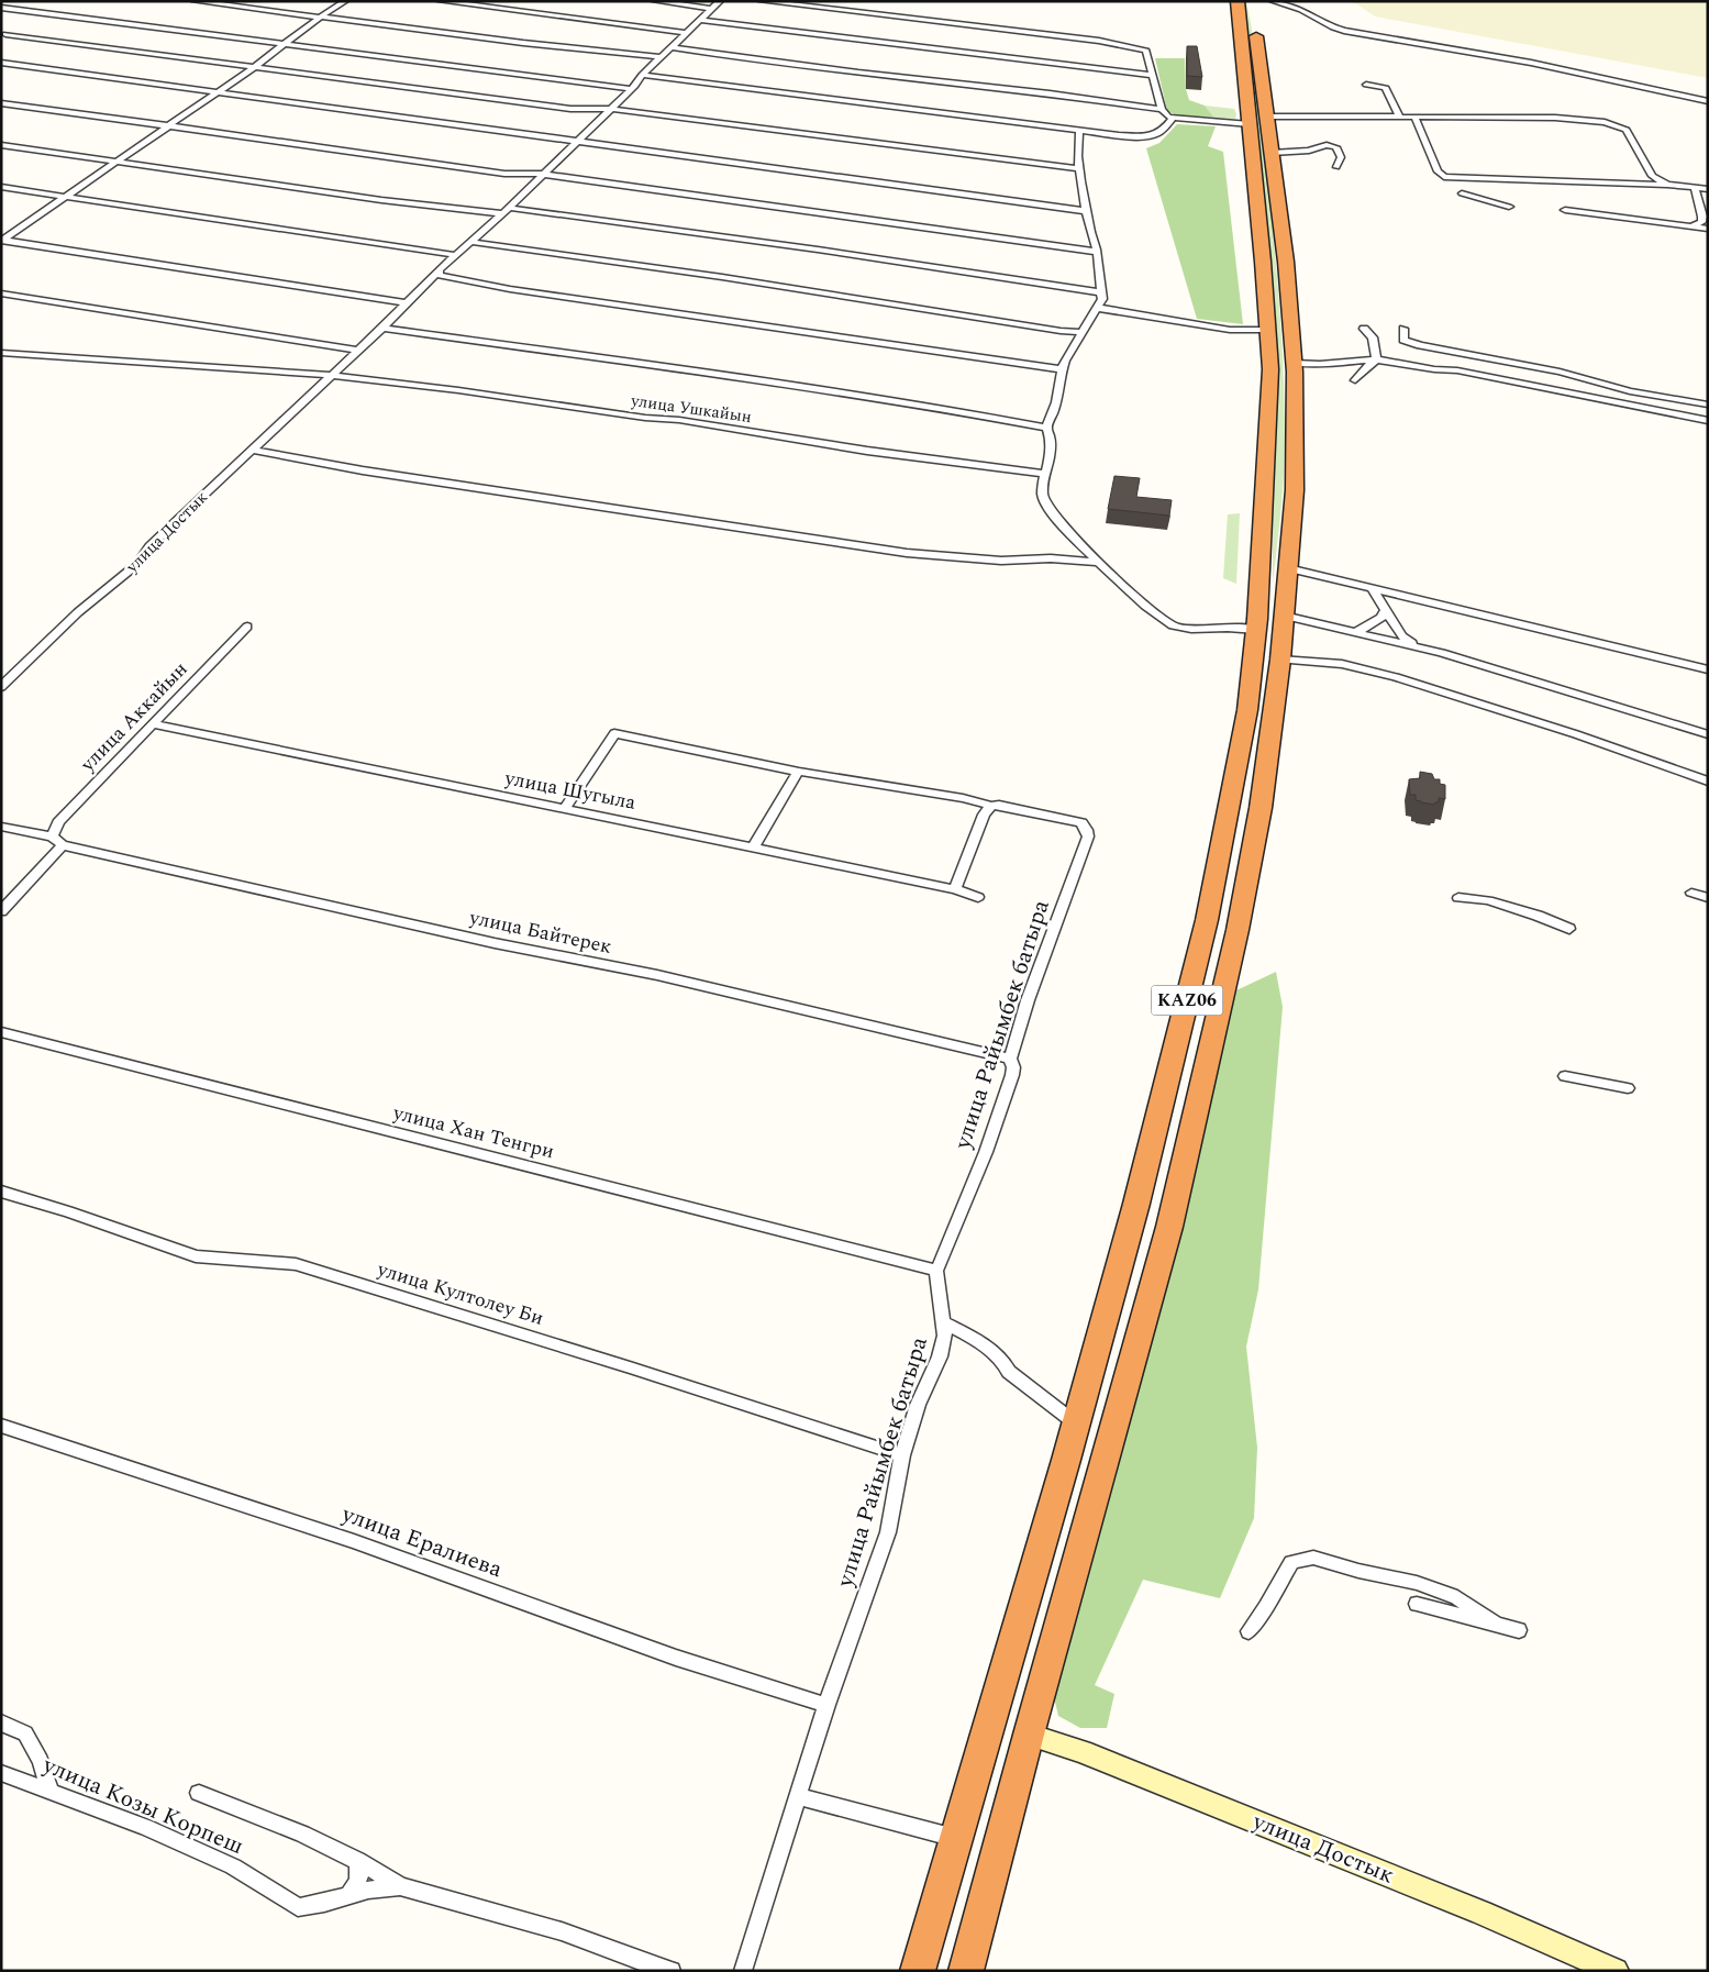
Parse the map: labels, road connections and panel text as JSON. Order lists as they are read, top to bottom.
{
  "streets": {
    "highway": ["KАZ06"],
    "main road": ["улица Достык"],
    "street": [
      "улица Ушкайын",
      "улица Аккайын",
      "улица Шугыла",
      "улица Байтерек",
      "улица Райымбек батыра",
      "улица Хан Тенгри",
      "улица Култолеу Би",
      "улица Ералиева",
      "улица Козы Корпеш"
    ]
  },
  "crossings": [
    ["улица Ушкайын", "улица Достык"],
    ["улица Достык", "KАZ06"],
    ["улица Аккайын", "улица Шугыла"],
    ["улица Байтерек", "улица Райымбек батыра"],
    ["улица Райымбек батыра", "улица Хан Тенгри"],
    ["улица Райымбек батыра", "улица Култолеу Би"],
    ["улица Райымбек батыра", "улица Ералиева"]
  ]
}
